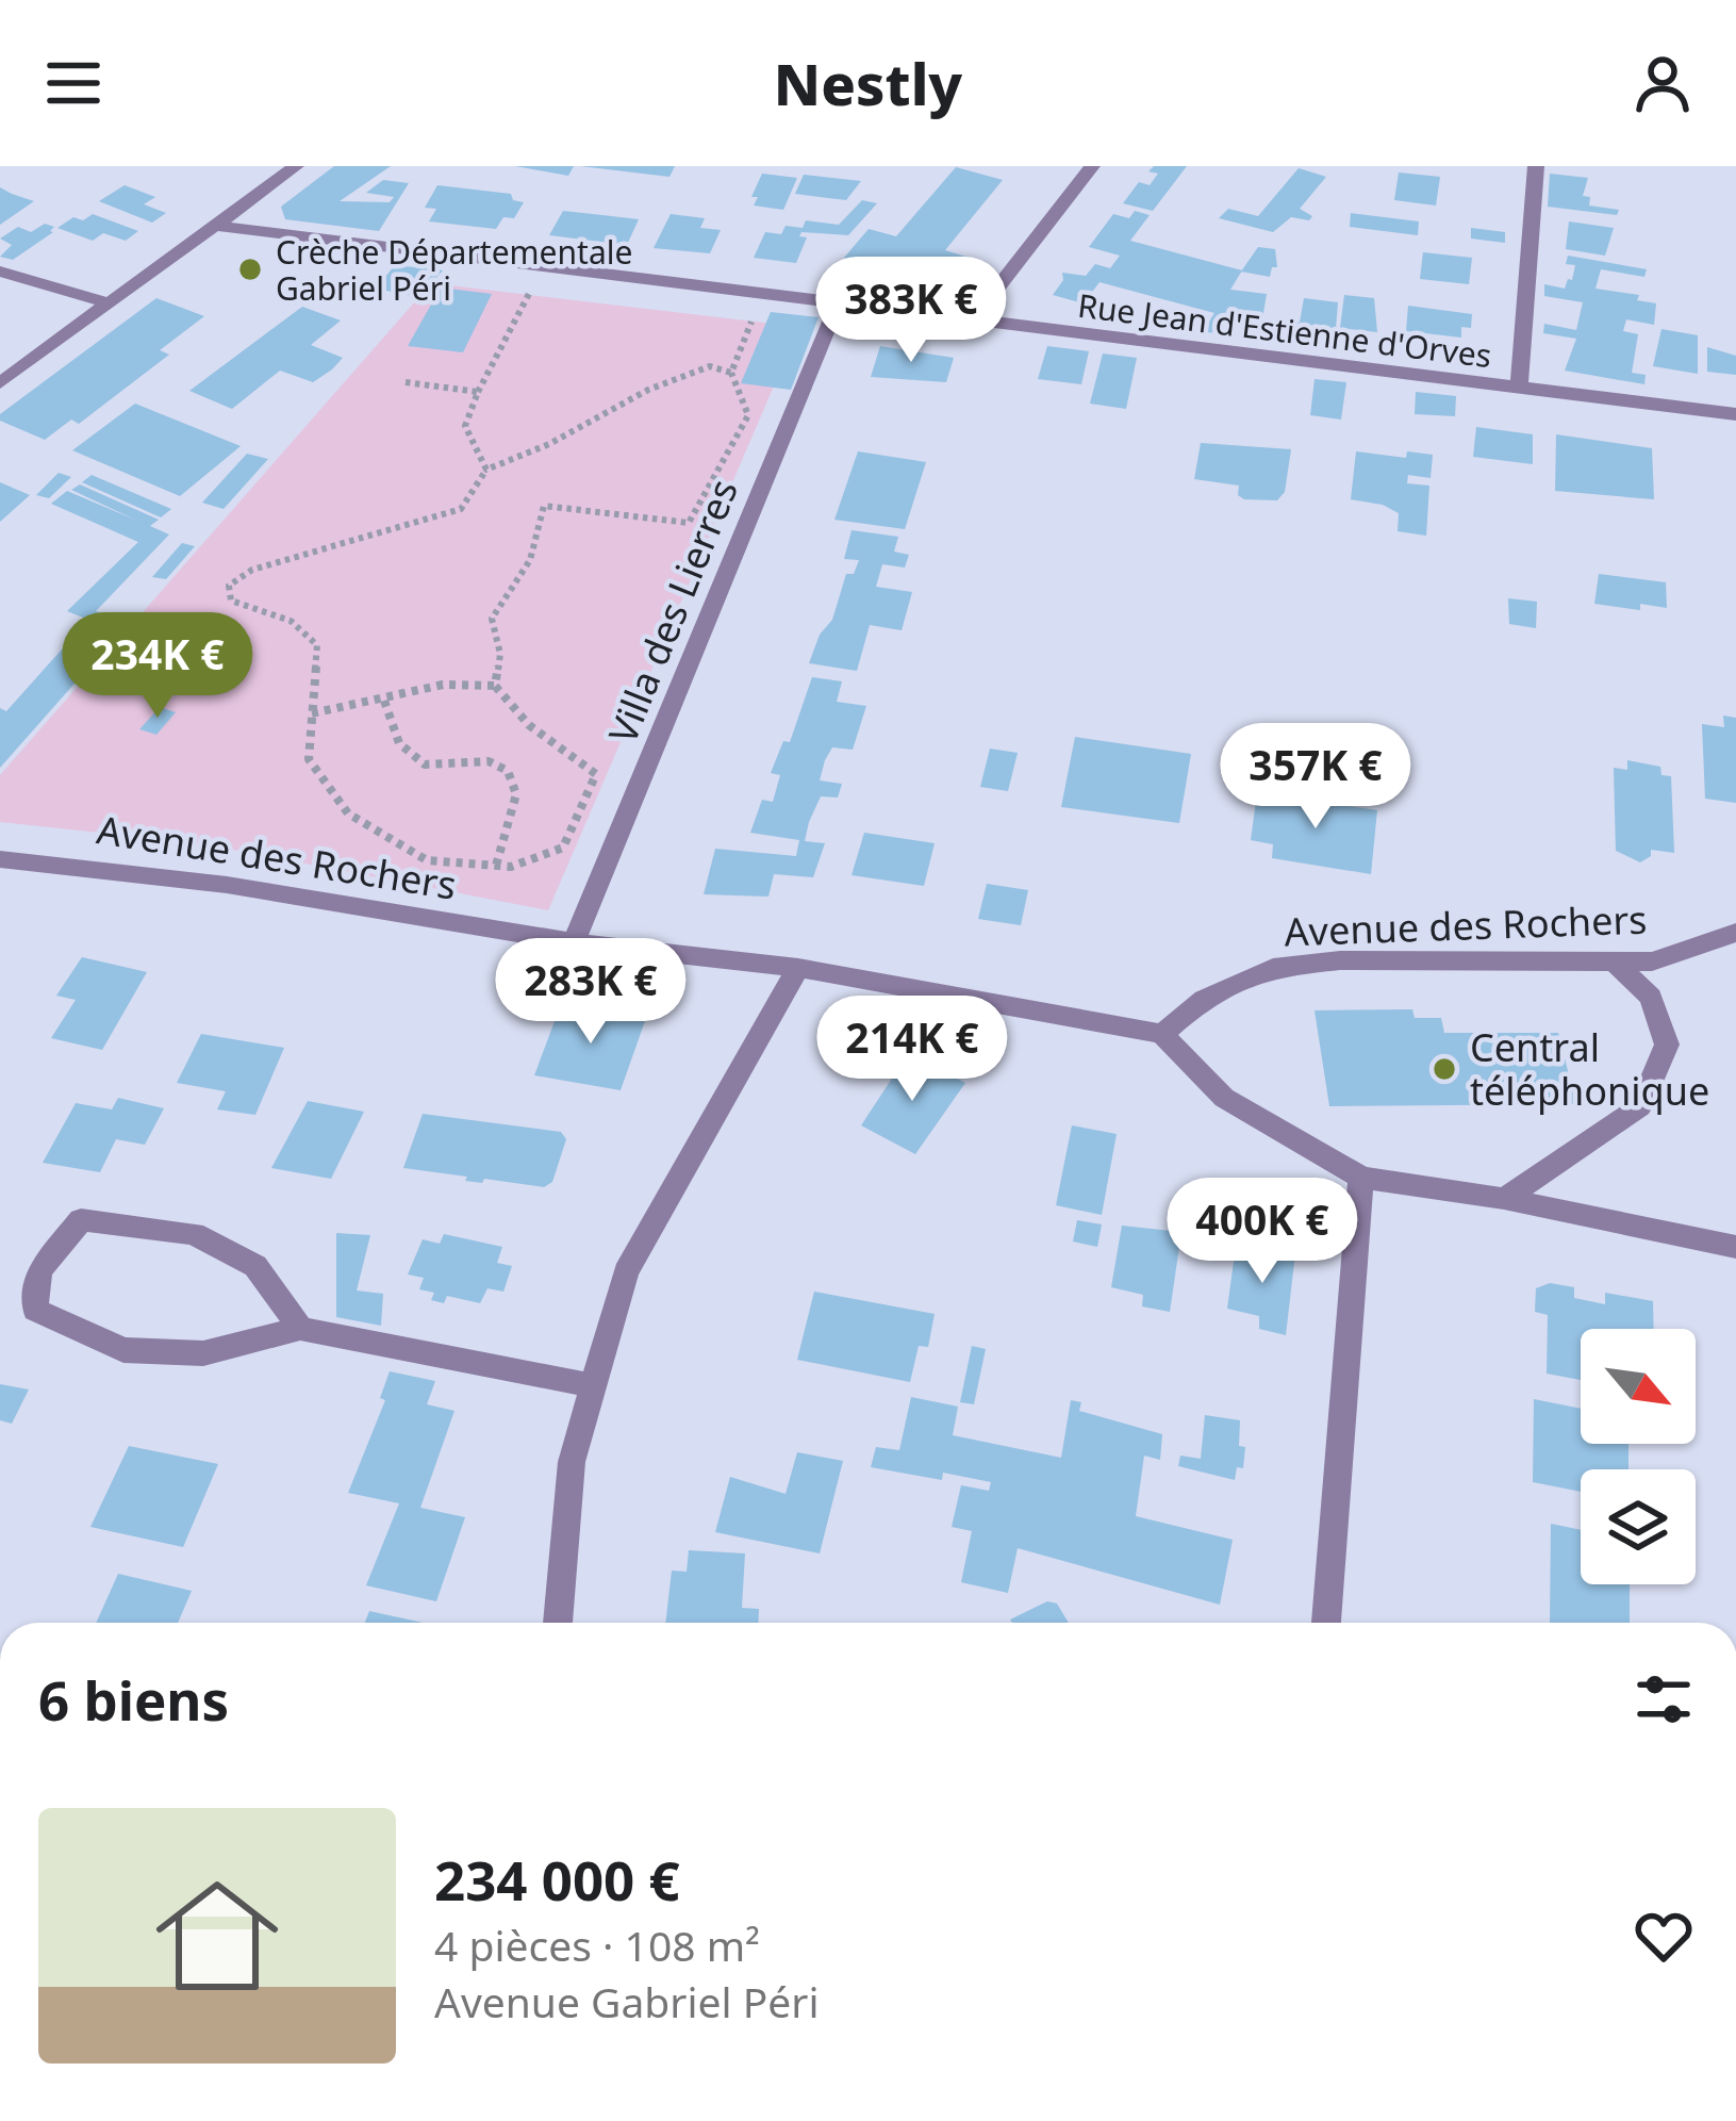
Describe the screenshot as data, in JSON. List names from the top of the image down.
{
  "streets": {
    "street": ["Rue Jean d'Estienne d'Orves", "Villa des Lierres", "Avenue des Rochers"]
  },
  "crossings": [
    ["Rue Jean d'Estienne d'Orves", "Villa des Lierres"],
    ["Villa des Lierres", "Avenue des Rochers"]
  ],
  "places": ["Crèche Départementale Gabriel Péri", "Central téléphonique"],
  "north": "bottom right",
  "page": {
    "header": "Nestly",
    "price": [
      "383K €",
      "234K €",
      "357K €",
      "283K €",
      "214K €",
      "400K €"
    ],
    "heading": "6 biens",
    "list": [
      {
        "name": "234 000 €",
        "note": "4 pièces · 108 m² · Avenue Gabriel Péri"
      }
    ]
  }
}
